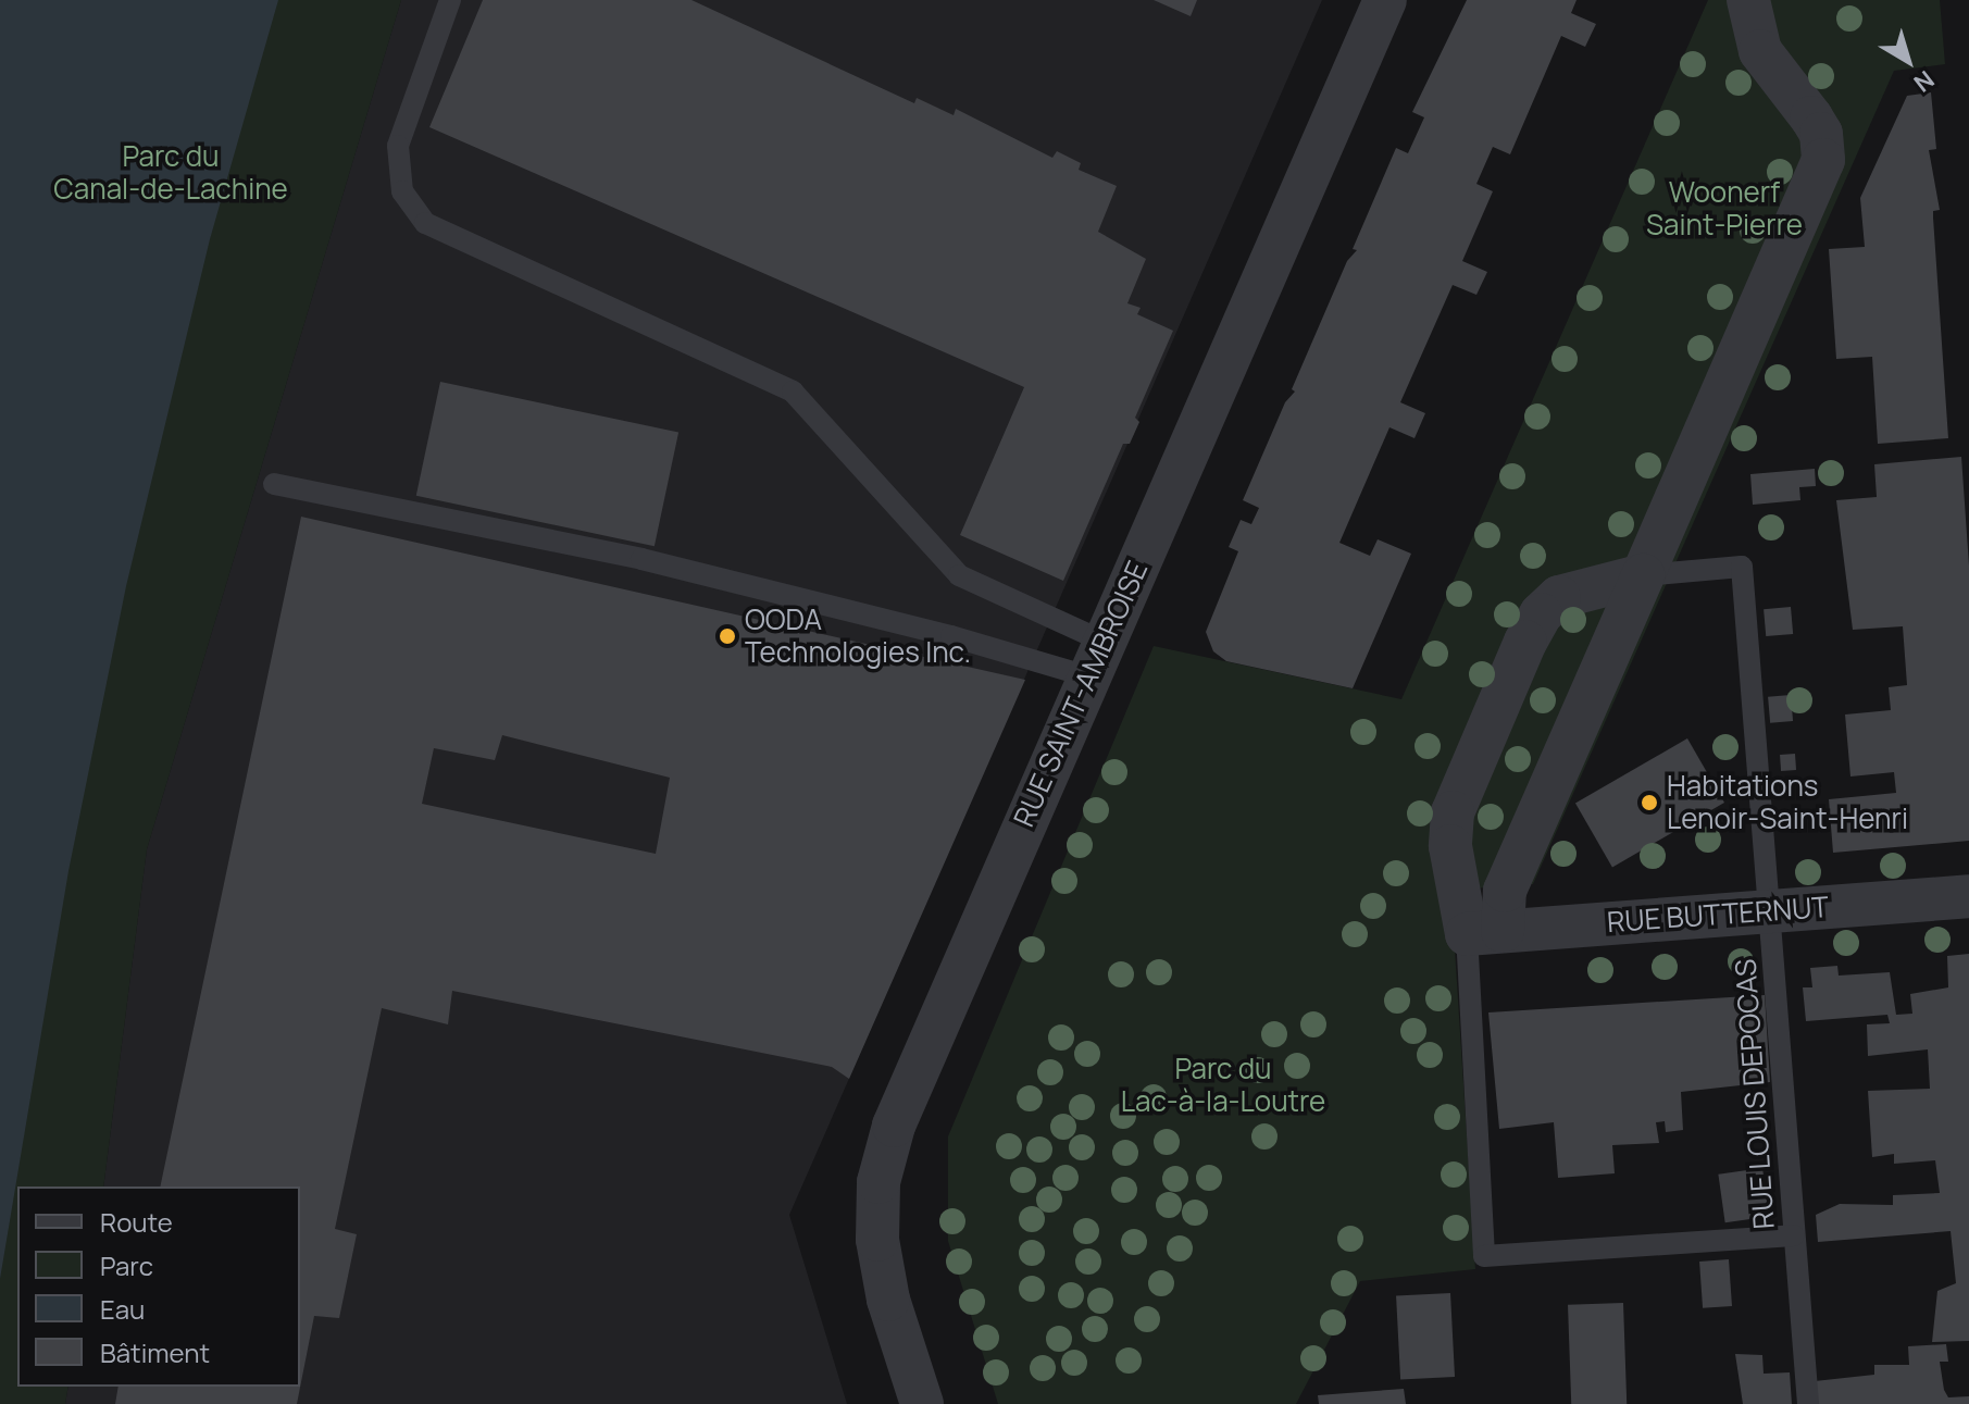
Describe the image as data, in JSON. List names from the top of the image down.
{
  "streets": {
    "street": ["RUE SAINT-AMBROISE", "RUE BUTTERNUT"],
    "lane": ["RUE LOUIS DEPOCAS"]
  },
  "crossings": [
    ["RUE BUTTERNUT", "RUE LOUIS DEPOCAS"]
  ],
  "parks": ["Parc du Canal-de-Lachine", "Woonerf Saint-Pierre", "Parc du Lac-à-la-Loutre"],
  "places": ["OODA Technologies Inc.", "Habitations Lenoir-Saint-Henri"],
  "legend": [
    "Route",
    "Parc",
    "Eau",
    "Bâtiment"
  ],
  "north": "bottom right"
}
